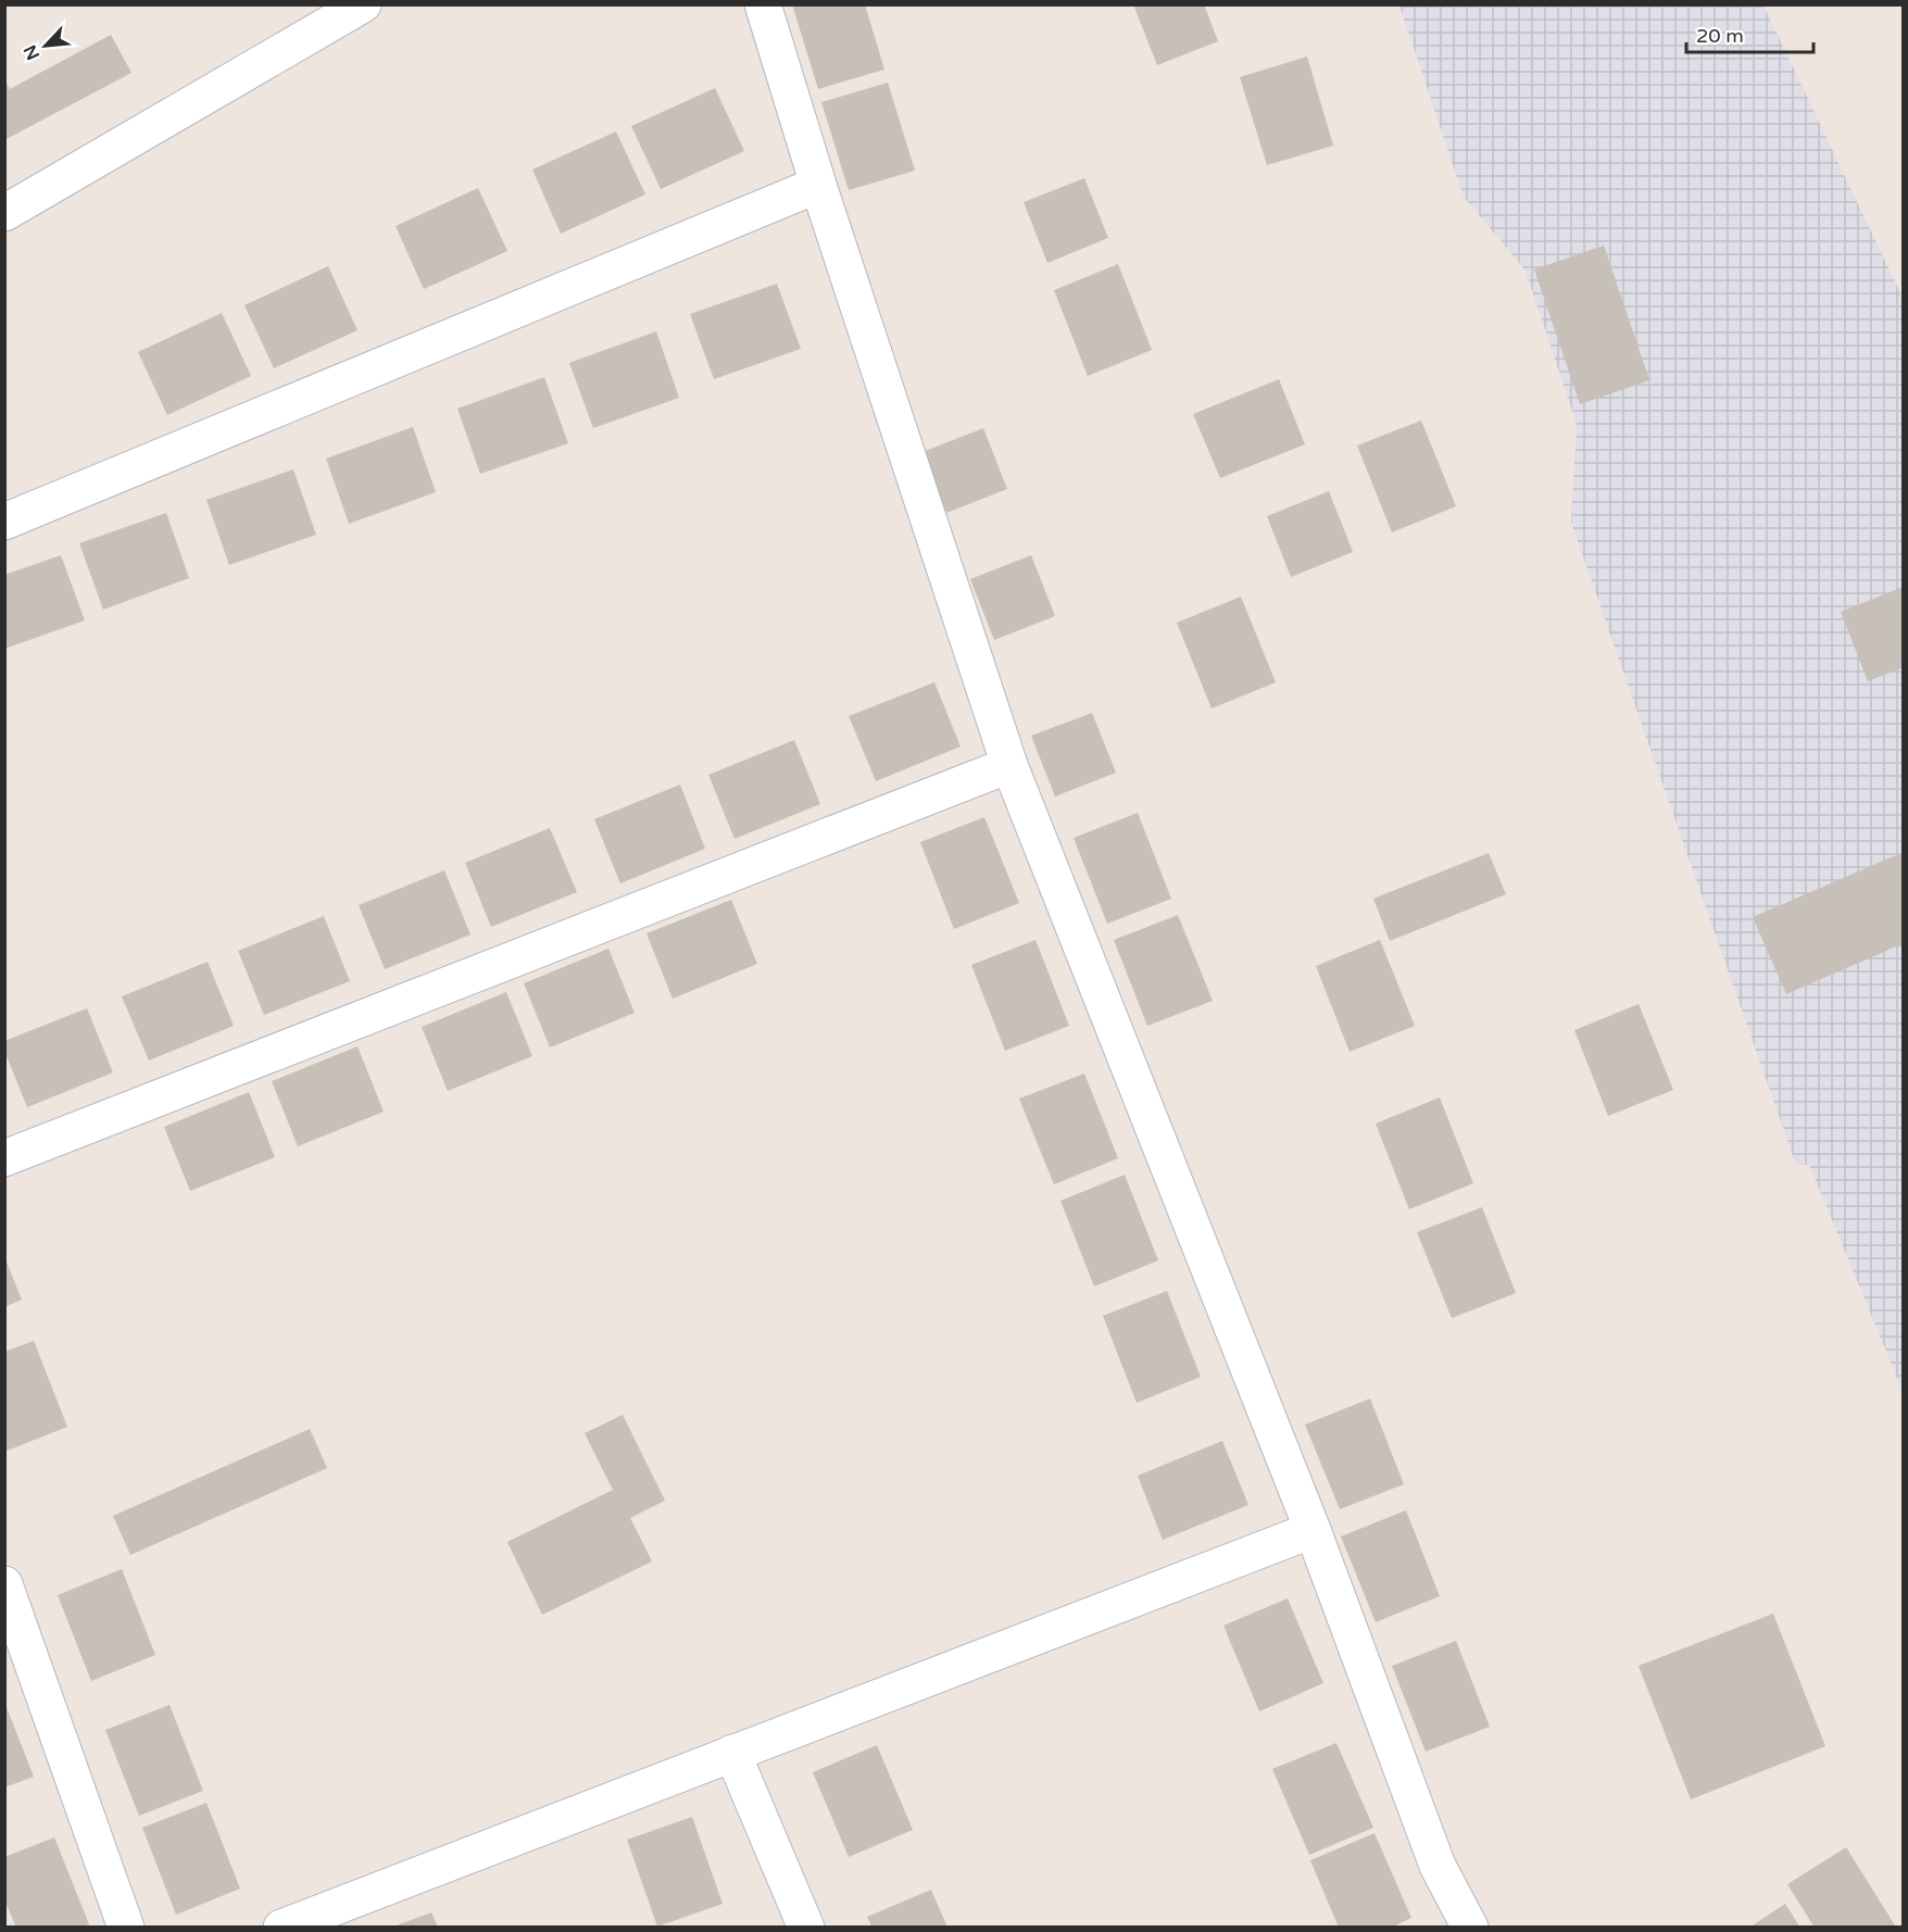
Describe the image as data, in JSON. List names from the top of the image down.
{
  "scale_bar": "20 m",
  "north": "bottom left"
}
